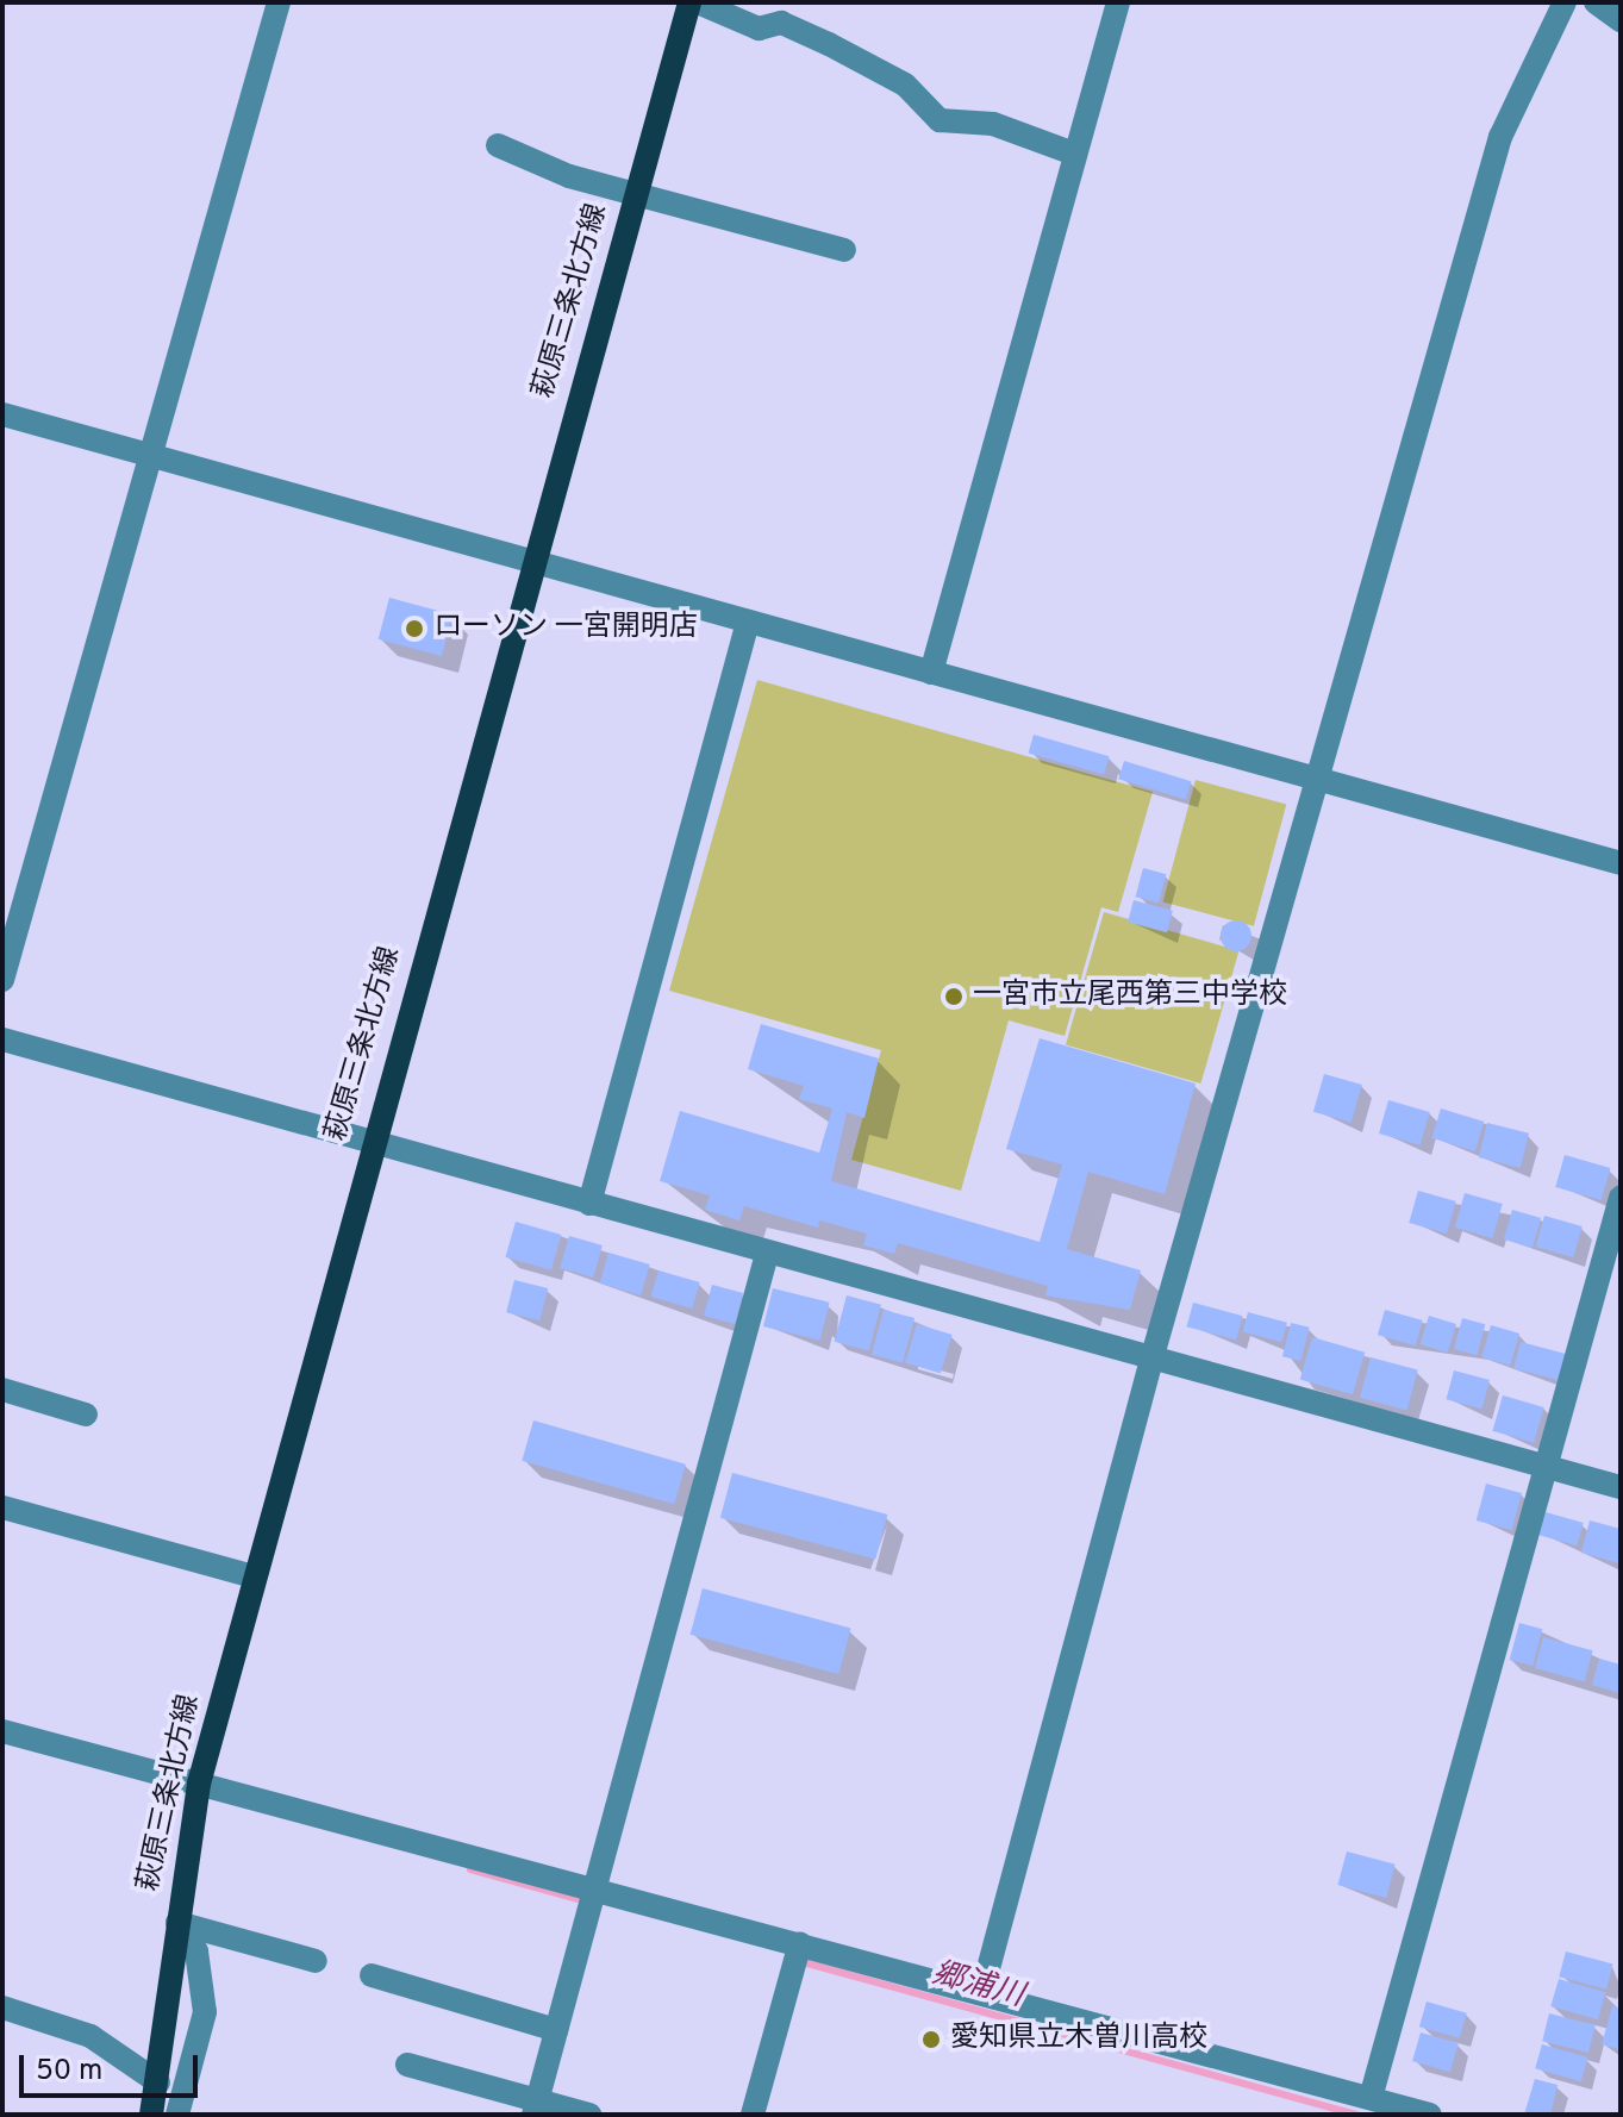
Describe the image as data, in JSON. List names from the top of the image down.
{
  "streets": {
    "main road": ["萩原三条北方線"]
  },
  "water": ["郷浦川"],
  "places": ["ローソン 一宮開明店", "一宮市立尾西第三中学校", "愛知県立木曽川高校"],
  "scale_bar": "50 m"
}
